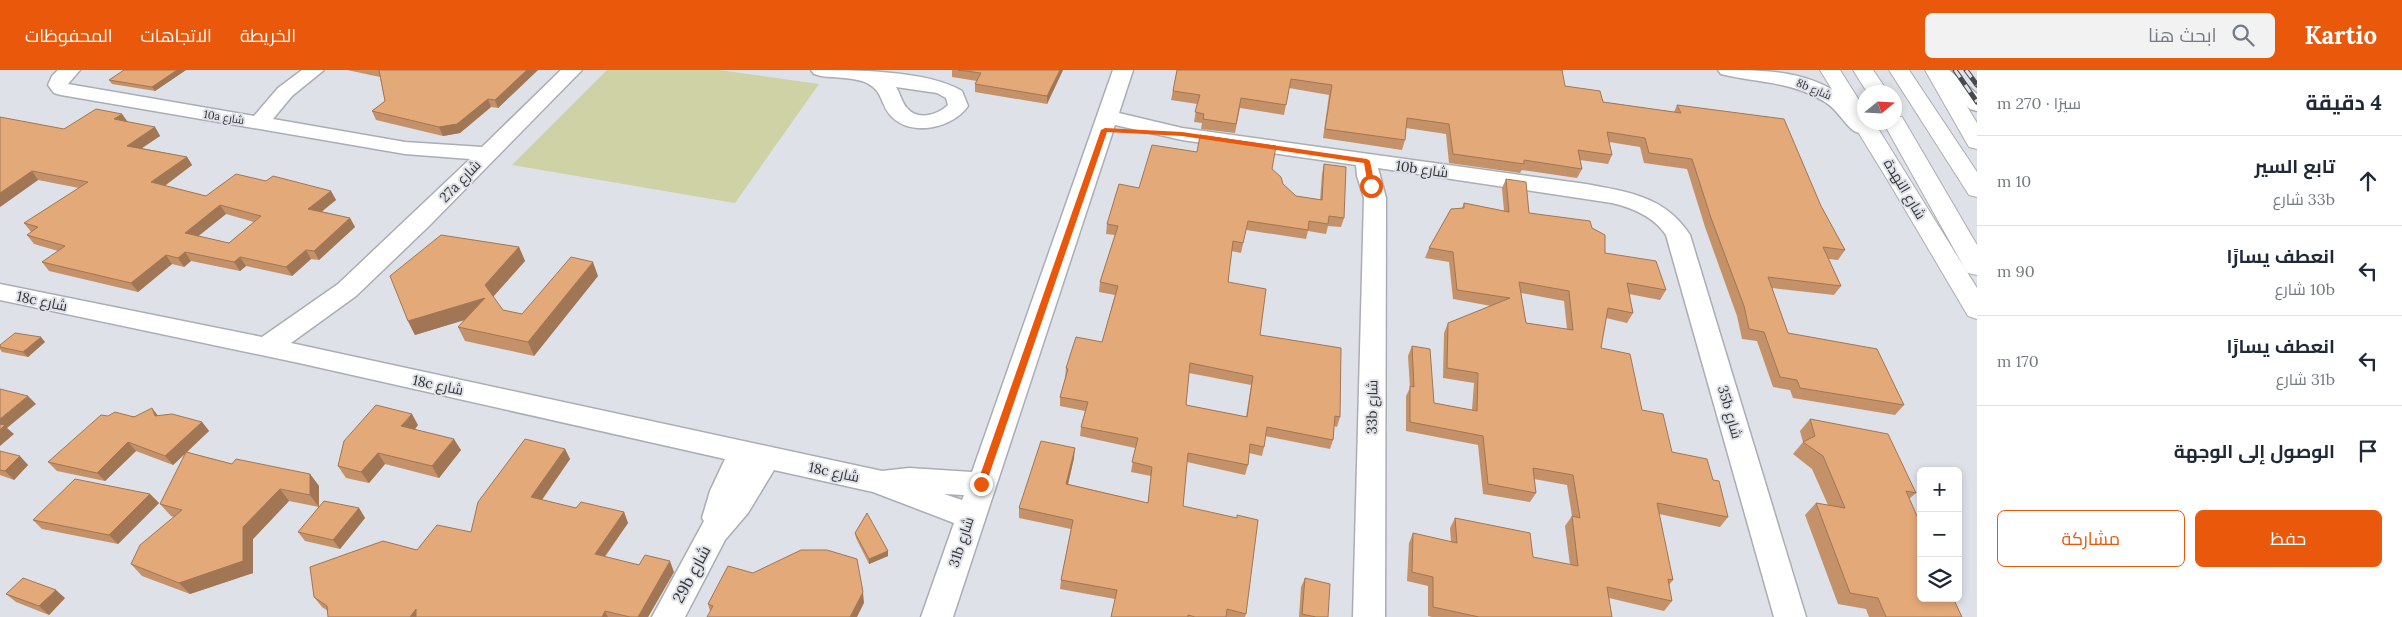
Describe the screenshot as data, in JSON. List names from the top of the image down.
{
  "streets": {
    "main road": ["شارع النهدة"],
    "street": [
      "8b شارع",
      "10a شارع",
      "10b شارع",
      "27a شارع",
      "18c شارع",
      "33b شارع",
      "35b شارع",
      "31b شارع",
      "29b شارع"
    ]
  },
  "crossings": [
    ["8b شارع", "شارع النهدة"],
    ["10a شارع", "27a شارع"],
    ["10b شارع", "33b شارع"],
    ["10b شارع", "35b شارع"],
    ["10b شارع", "31b شارع"],
    ["27a شارع", "18c شارع"],
    ["18c شارع", "31b شارع"],
    ["18c شارع", "29b شارع"]
  ],
  "north": "right",
  "page": {
    "header": "Kartio",
    "search": "ابحث هنا",
    "nav": ["الخريطة", "الاتجاهات", "المحفوظات"],
    "heading": ["4 دقيقة", "سيرًا · 270 m"],
    "list": [
      ["تابع السير", "33b شارع", "10 m"],
      ["انعطف يسارًا", "10b شارع", "90 m"],
      ["انعطف يسارًا", "31b شارع", "170 m"],
      "الوصول إلى الوجهة"
    ],
    "map_buttons": ["+", "−"],
    "buttons": ["حفظ", "مشاركة"]
  }
}
